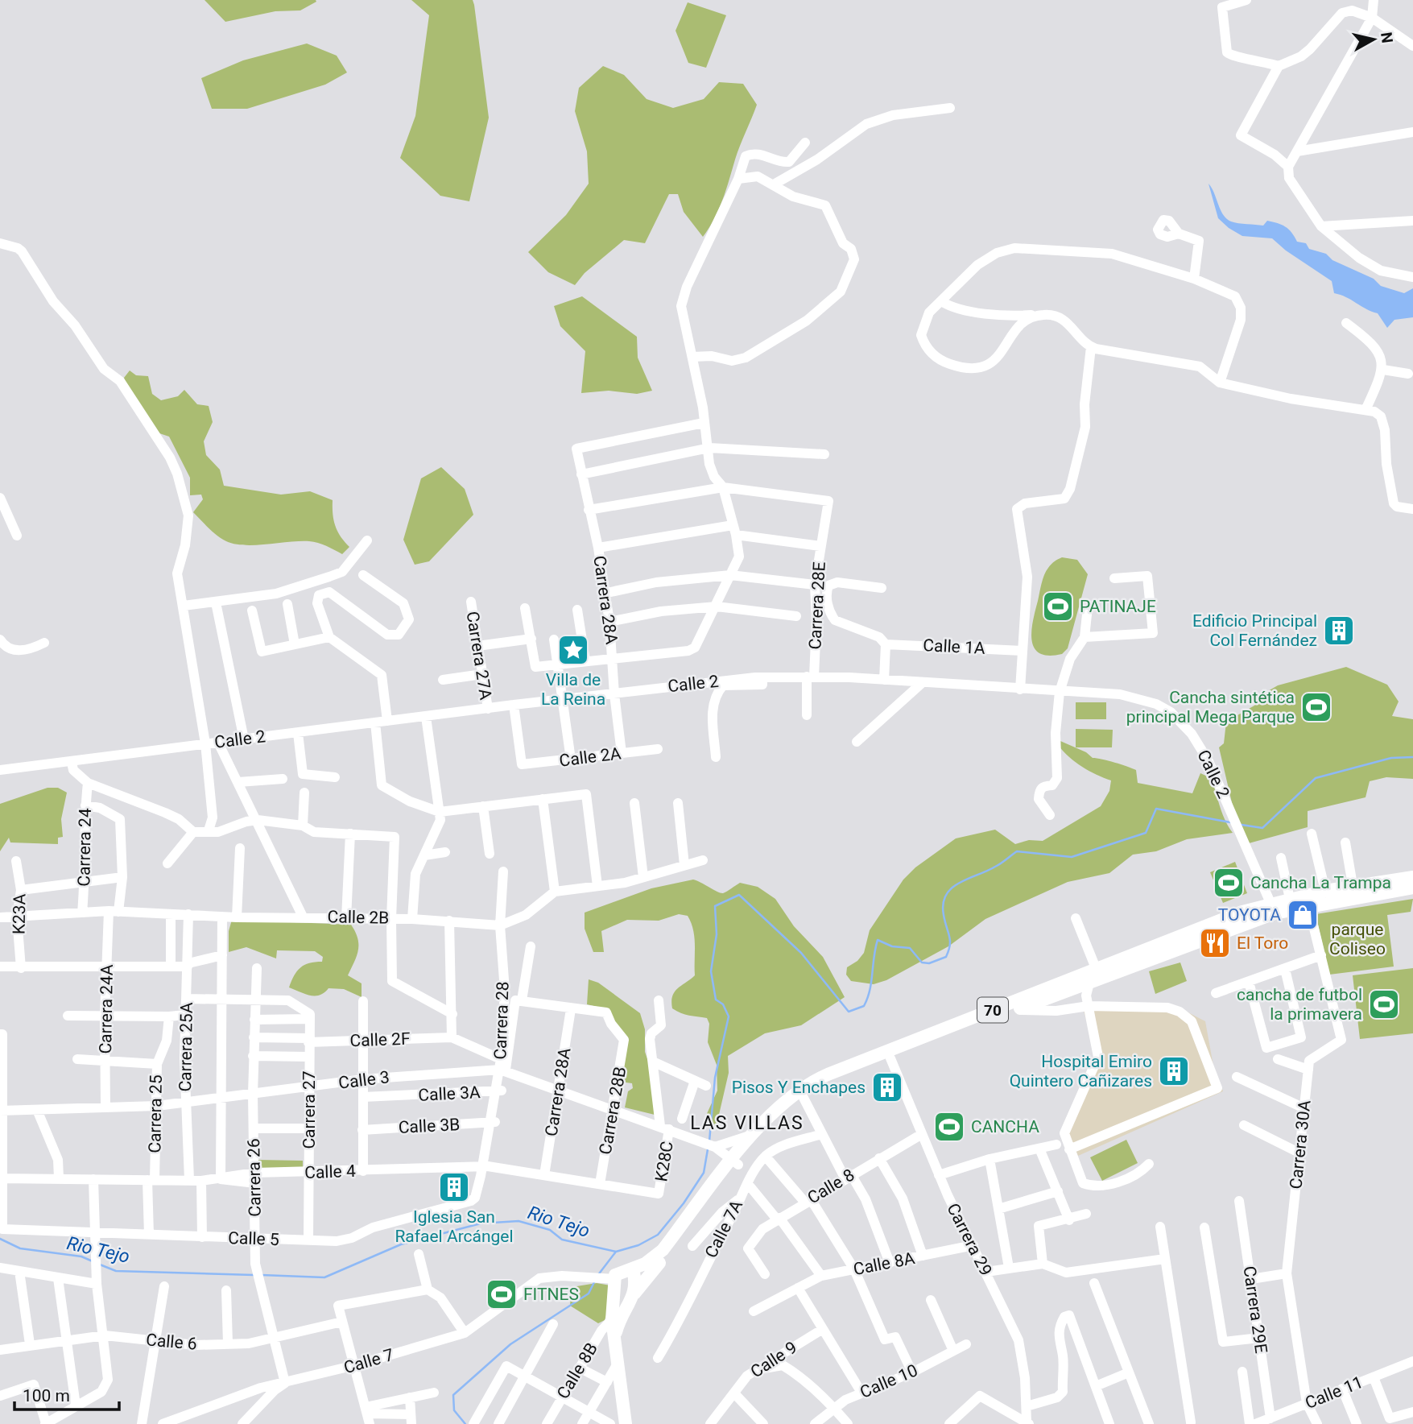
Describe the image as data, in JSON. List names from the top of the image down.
{
  "streets": {
    "main road": ["70"],
    "street": [
      "Carrera 28A",
      "Carrera 28E",
      "Calle 1A",
      "Carrera 27A",
      "Calle 2",
      "Calle 2A",
      "Carrera 24",
      "K23A",
      "Calle 2B",
      "Carrera 24A",
      "Carrera 28",
      "Calle 2F",
      "Carrera 25A",
      "Calle 3",
      "Calle 3A",
      "Carrera 27",
      "Carrera 28B",
      "Carrera 25",
      "Calle 3B",
      "Carrera 30A",
      "K28C",
      "Calle 4",
      "Carrera 26",
      "Calle 8",
      "Calle 7A",
      "Calle 5",
      "Carrera 29",
      "Calle 8A",
      "Carrera 29E",
      "Calle 6",
      "Calle 9",
      "Calle 7",
      "Calle 8B",
      "Calle 10",
      "Calle 11"
    ]
  },
  "crossings": [
    ["Carrera 28A", "Calle 2"],
    ["Carrera 28A", "Calle 2A"],
    ["Carrera 28A", "Calle 3"],
    ["Carrera 28A", "Carrera 28B"],
    ["Carrera 28A", "Calle 4"],
    ["Carrera 28E", "Calle 2"],
    ["Carrera 27A", "Calle 2"],
    ["Calle 2", "Calle 2A"],
    ["Calle 2", "70"],
    ["Carrera 24", "Calle 2B"],
    ["Carrera 24", "Carrera 24A"],
    ["K23A", "Calle 2B"],
    ["Calle 2B", "Carrera 24A"],
    ["Calle 2B", "Carrera 28"],
    ["Calle 2B", "Carrera 25A"],
    ["Carrera 24A", "Calle 3"],
    ["70", "Calle 3"],
    ["70", "Carrera 29"],
    ["70", "Calle 7"],
    ["Carrera 28", "Calle 3"],
    ["Carrera 28", "Calle 3A"],
    ["Carrera 28", "Calle 3B"],
    ["Carrera 28", "Calle 4"],
    ["Carrera 28", "Calle 5"],
    ["Calle 2F", "Carrera 27"],
    ["Calle 2F", "Carrera 26"],
    ["Carrera 25A", "Calle 3"],
    ["Carrera 25A", "Calle 4"],
    ["Calle 3", "Carrera 27"],
    ["Calle 3", "Carrera 28B"],
    ["Calle 3", "Carrera 25"],
    ["Calle 3", "K28C"],
    ["Calle 3", "Carrera 26"],
    ["Carrera 27", "Calle 4"],
    ["Carrera 27", "Calle 5"],
    ["Carrera 28B", "Calle 4"],
    ["Carrera 25", "Calle 4"],
    ["Carrera 25", "Calle 5"],
    ["Carrera 30A", "Calle 11"],
    ["K28C", "Calle 4"],
    ["Calle 4", "Carrera 26"],
    ["Calle 4", "Calle 5"],
    ["Carrera 26", "Calle 5"],
    ["Carrera 26", "Calle 6"],
    ["Carrera 26", "Calle 7"],
    ["Calle 8", "Carrera 29"],
    ["Carrera 29", "Calle 8A"],
    ["Carrera 29E", "Calle 11"]
  ],
  "districts": ["LAS VILLAS"],
  "water": ["Rio Tejo"],
  "parks": ["parque Coliseo"],
  "places": {
    "sports": [
      "PATINAJE",
      "Cancha sintética principal Mega Parque",
      "Cancha La Trampa",
      "cancha de futbol la primavera",
      "CANCHA",
      "FITNES"
    ],
    "building": [
      "Edificio Principal Col Fernández",
      "Hospital Emiro Quintero Cañizares",
      "Pisos Y Enchapes",
      "Iglesia San Rafael Arcángel"
    ],
    "place": ["Villa de La Reina"],
    "shop": ["TOYOTA"],
    "restaurant": ["El Toro"]
  },
  "scale_bar": "100 m",
  "north": "right"
}
